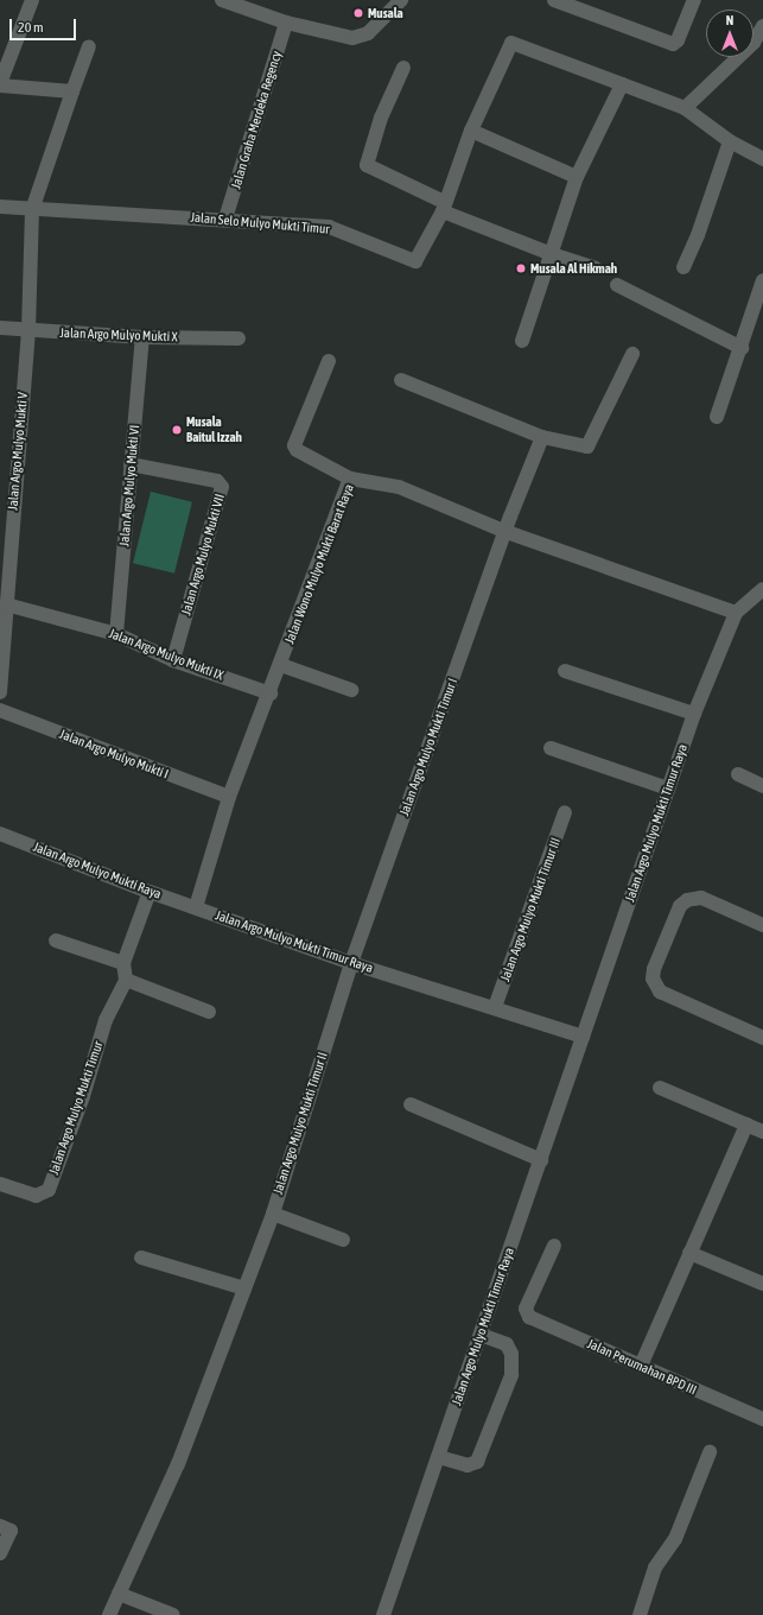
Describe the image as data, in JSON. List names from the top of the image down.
{
  "streets": {
    "street": [
      "Jalan Graha Merdeka Regency",
      "Jalan Selo Mulyo Mukti Timur",
      "Jalan Argo Mulyo Mukti X",
      "Jalan Argo Mulyo Mukti V",
      "Jalan Argo Mulyo Mukti VI",
      "Jalan Argo Mulyo Mukti VII",
      "Jalan Wono Mulyo Mukti Barat Raya",
      "Jalan Argo Mulyo Mukti IX",
      "Jalan Argo Mulyo Mukti Timur I",
      "Jalan Argo Mulyo Mukti I",
      "Jalan Argo Mulyo Mukti Timur Raya",
      "Jalan Argo Mulyo Mukti Raya",
      "Jalan Argo Mulyo Mukti Timur III",
      "Jalan Argo Mulyo Mukti Timur",
      "Jalan Argo Mulyo Mukti Timur II",
      "Jalan Perumahan BPD III"
    ]
  },
  "crossings": [
    ["Jalan Graha Merdeka Regency", "Jalan Selo Mulyo Mukti Timur"],
    ["Jalan Selo Mulyo Mukti Timur", "Jalan Argo Mulyo Mukti V"],
    ["Jalan Argo Mulyo Mukti X", "Jalan Argo Mulyo Mukti V"],
    ["Jalan Argo Mulyo Mukti X", "Jalan Argo Mulyo Mukti VI"],
    ["Jalan Argo Mulyo Mukti V", "Jalan Argo Mulyo Mukti IX"],
    ["Jalan Argo Mulyo Mukti VI", "Jalan Argo Mulyo Mukti VII"],
    ["Jalan Argo Mulyo Mukti VI", "Jalan Argo Mulyo Mukti IX"],
    ["Jalan Argo Mulyo Mukti VII", "Jalan Argo Mulyo Mukti IX"],
    ["Jalan Wono Mulyo Mukti Barat Raya", "Jalan Argo Mulyo Mukti IX"],
    ["Jalan Wono Mulyo Mukti Barat Raya", "Jalan Argo Mulyo Mukti Timur I"],
    ["Jalan Wono Mulyo Mukti Barat Raya", "Jalan Argo Mulyo Mukti I"],
    ["Jalan Wono Mulyo Mukti Barat Raya", "Jalan Argo Mulyo Mukti Timur Raya"],
    ["Jalan Wono Mulyo Mukti Barat Raya", "Jalan Argo Mulyo Mukti Raya"],
    ["Jalan Argo Mulyo Mukti Timur I", "Jalan Argo Mulyo Mukti Timur Raya"],
    ["Jalan Argo Mulyo Mukti Timur I", "Jalan Argo Mulyo Mukti Timur II"],
    ["Jalan Argo Mulyo Mukti Timur Raya", "Jalan Argo Mulyo Mukti Raya"],
    ["Jalan Argo Mulyo Mukti Timur Raya", "Jalan Argo Mulyo Mukti Timur III"],
    ["Jalan Argo Mulyo Mukti Timur Raya", "Jalan Argo Mulyo Mukti Timur II"]
  ],
  "places": ["Musala", "Musala Al Hikmah", "Musala Baitul Izzah"],
  "scale_bar": "20 m",
  "north": "top"
}
